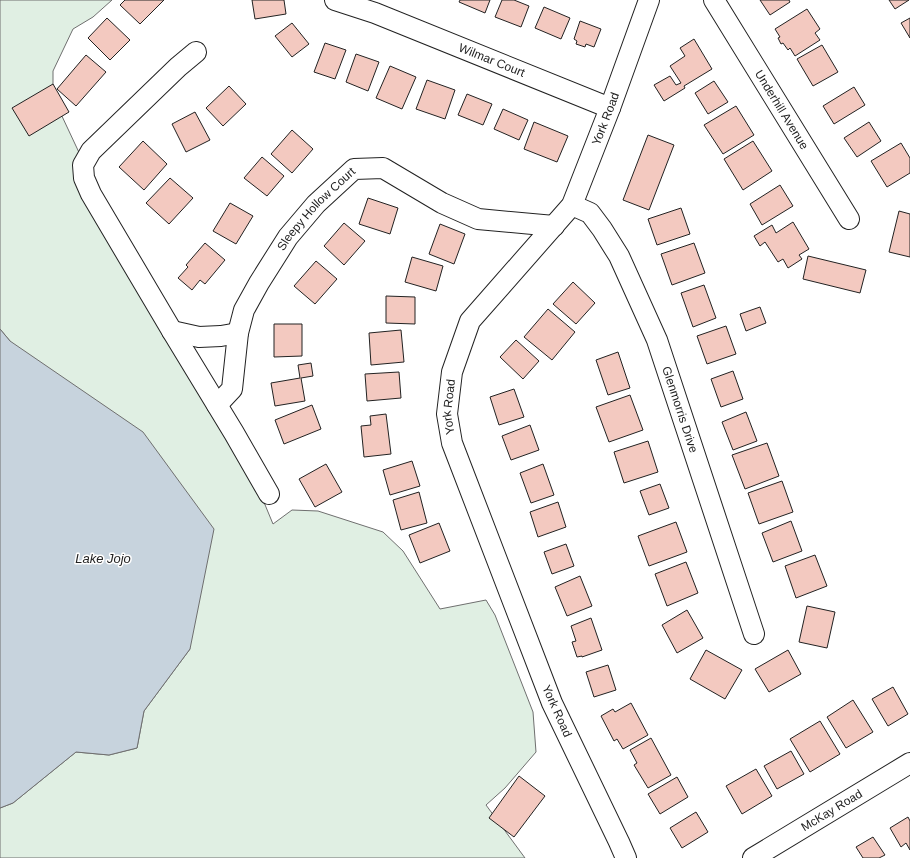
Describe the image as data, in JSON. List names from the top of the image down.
{
  "streets": {
    "street": [
      "Wilmar Court",
      "Underhill Avenue",
      "York Road",
      "Sleepy Hollow Court",
      "Glenmorris Drive",
      "McKay Road"
    ]
  },
  "crossings": [
    ["Wilmar Court", "York Road"],
    ["York Road", "Sleepy Hollow Court"],
    ["York Road", "Glenmorris Drive"]
  ],
  "water": ["Lake Jojo"]
}
